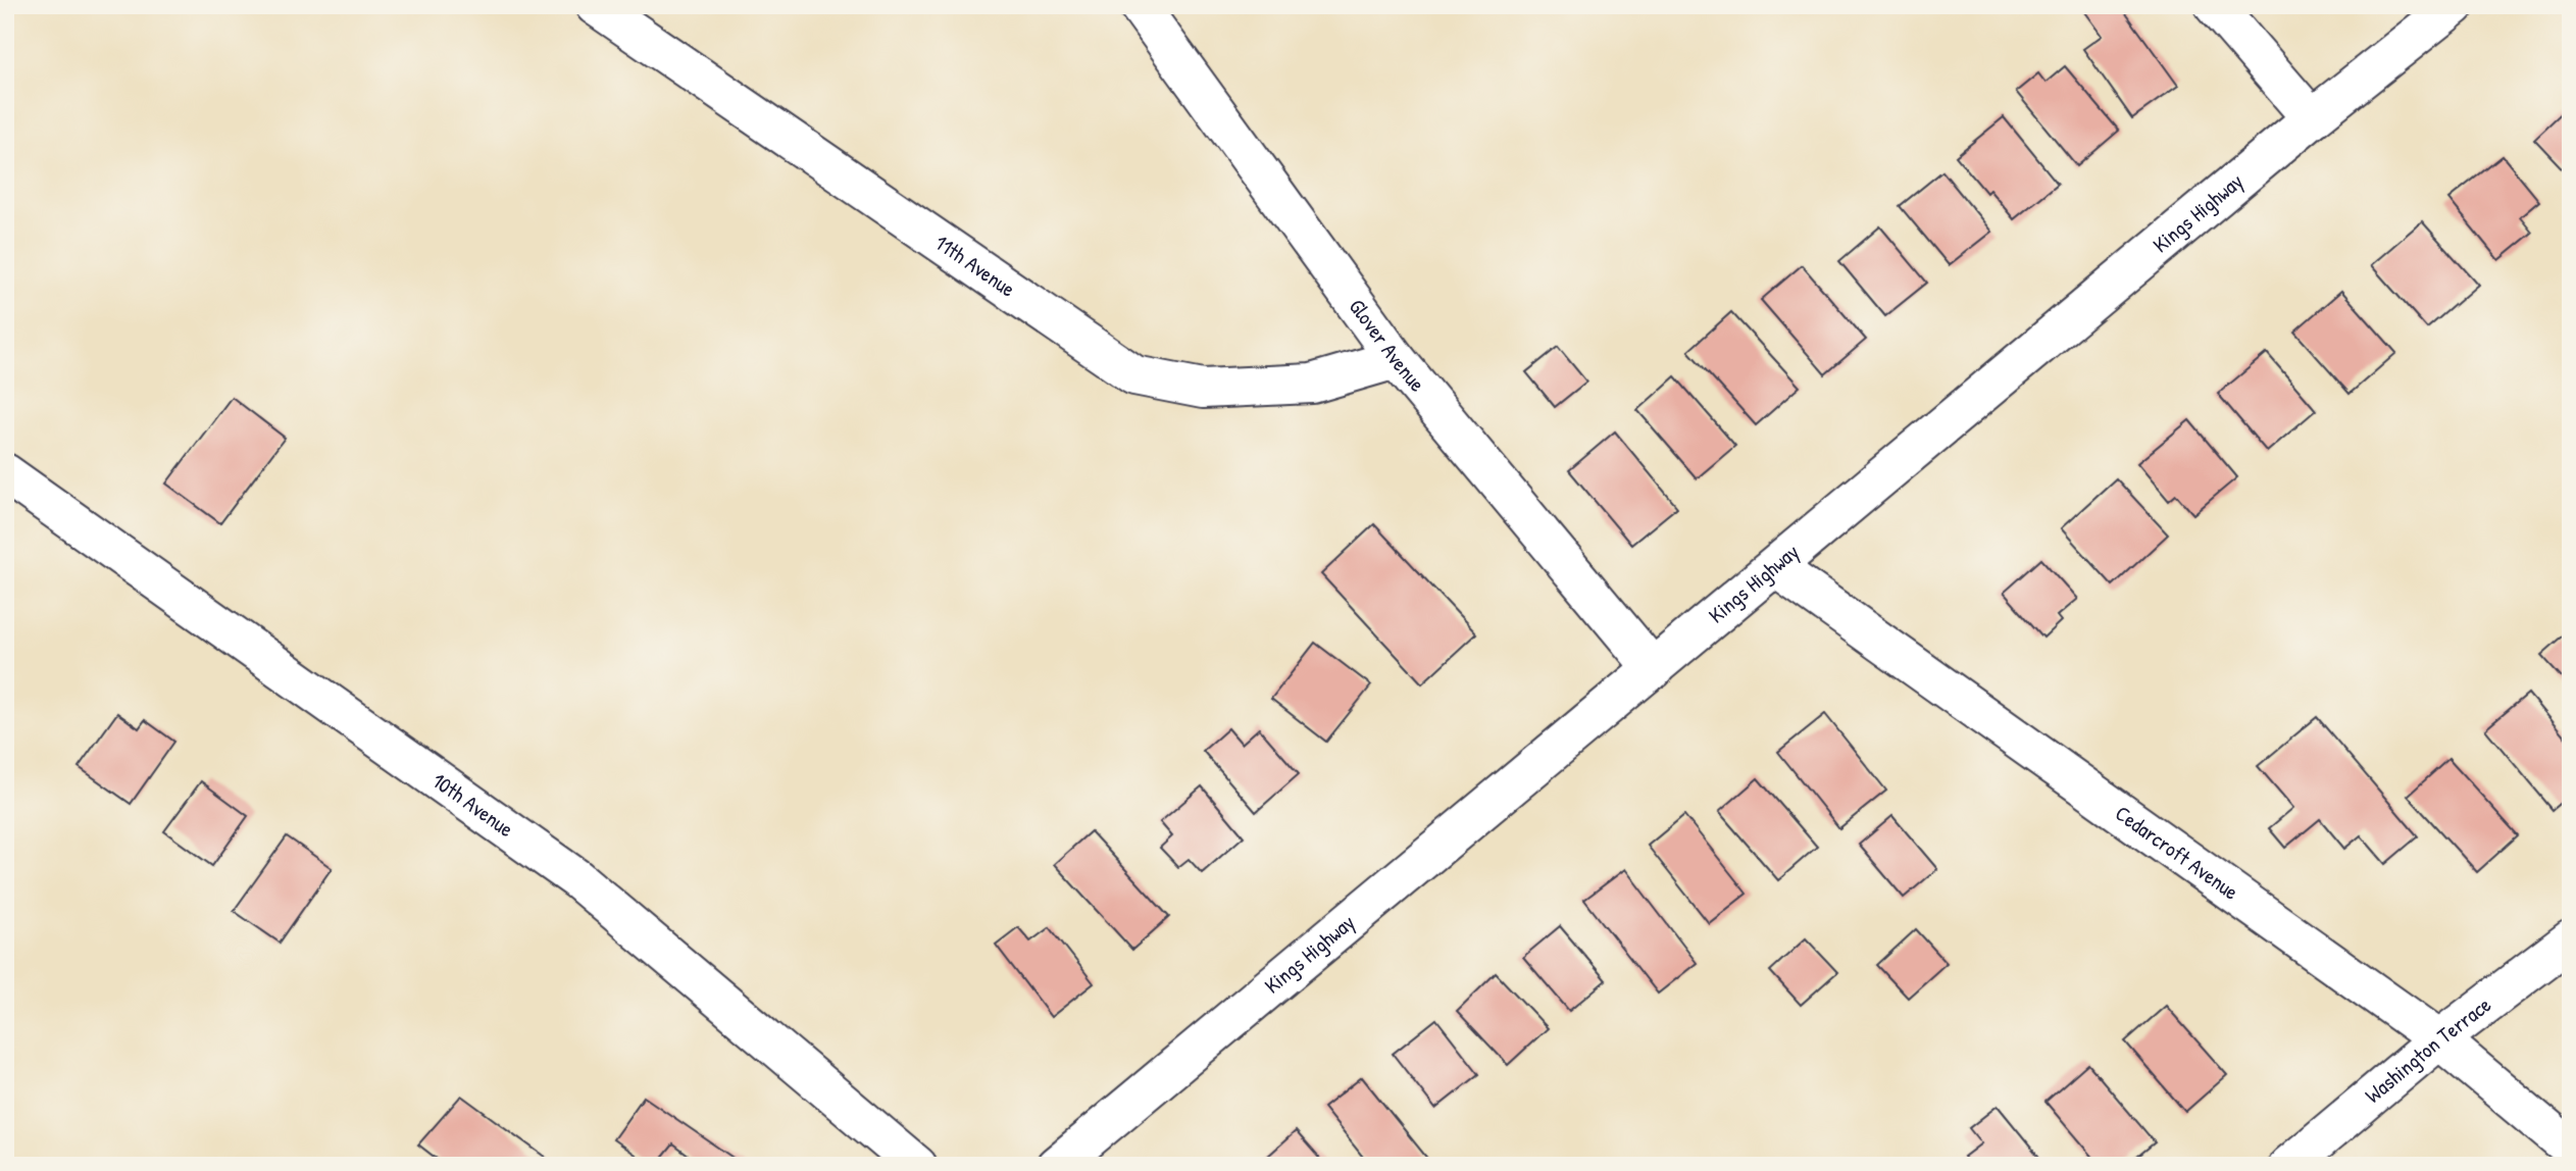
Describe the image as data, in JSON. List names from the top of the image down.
{
  "streets": {
    "street": [
      "Kings Highway",
      "11th Avenue",
      "Glover Avenue",
      "10th Avenue",
      "Cedarcroft Avenue",
      "Washington Terrace"
    ]
  },
  "crossings": [
    ["Kings Highway", "Glover Avenue"],
    ["Kings Highway", "Cedarcroft Avenue"],
    ["11th Avenue", "Glover Avenue"],
    ["Cedarcroft Avenue", "Washington Terrace"]
  ]
}
